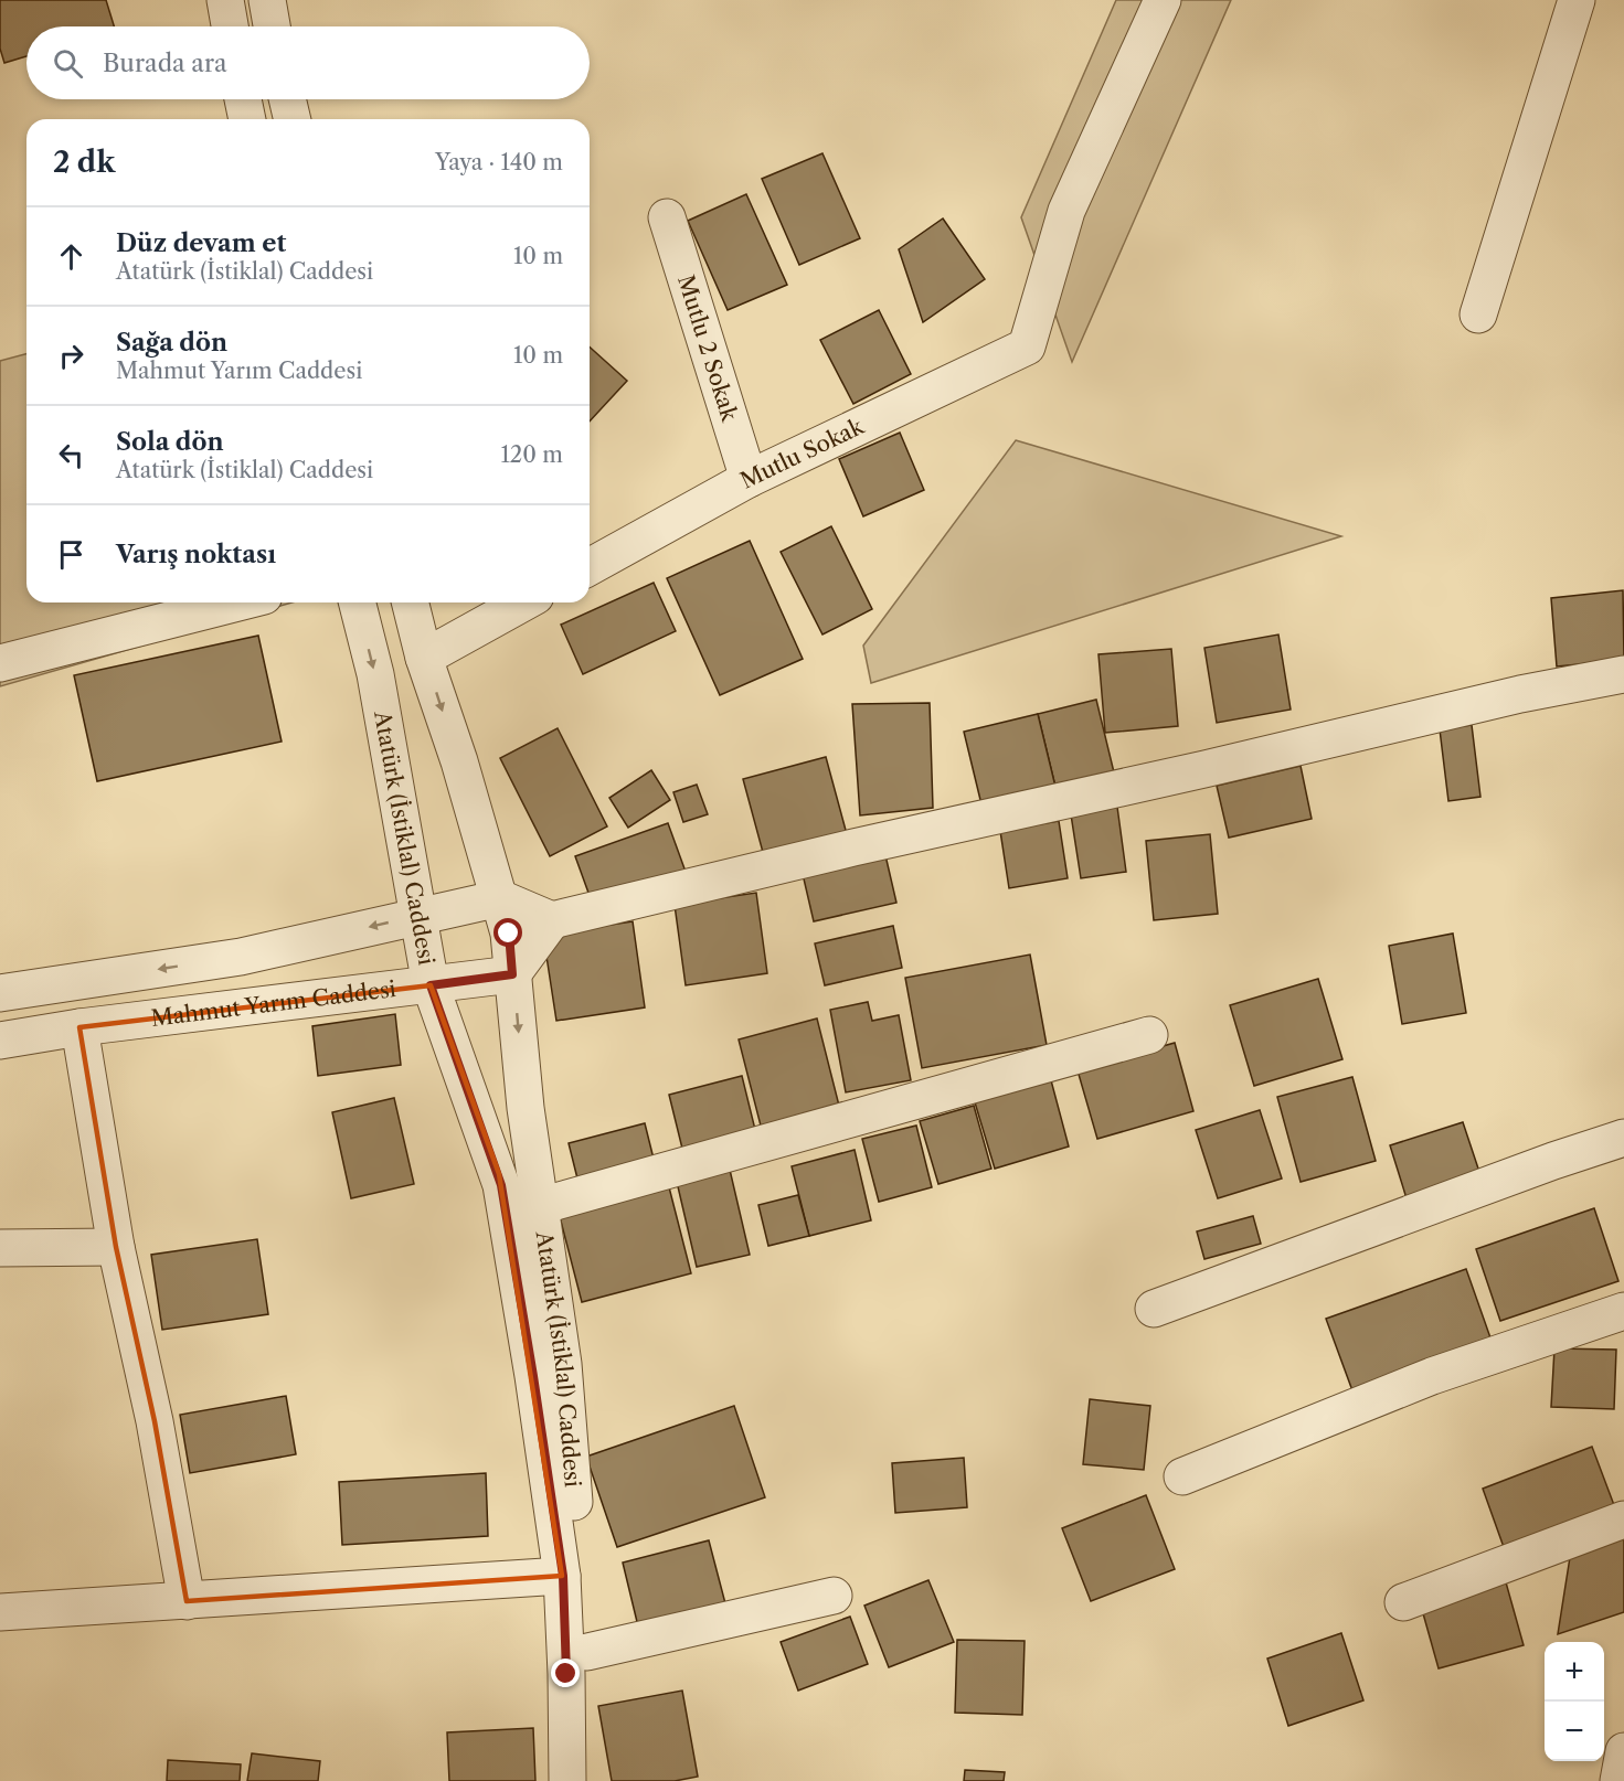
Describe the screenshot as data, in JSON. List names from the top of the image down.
{
  "streets": {
    "street": [
      "Mutlu 2 Sokak",
      "Mutlu Sokak",
      "Atatürk (İstiklal) Caddesi",
      "Mahmut Yarım Caddesi"
    ]
  },
  "crossings": [
    ["Mutlu 2 Sokak", "Mutlu Sokak"],
    ["Atatürk (İstiklal) Caddesi", "Mahmut Yarım Caddesi"]
  ],
  "page": {
    "search": "Burada ara",
    "heading": ["2 dk", "Yaya · 140 m"],
    "list": [
      ["Düz devam et", "Atatürk (İstiklal) Caddesi", "10 m"],
      ["Sağa dön", "Mahmut Yarım Caddesi", "10 m"],
      ["Sola dön", "Atatürk (İstiklal) Caddesi", "120 m"],
      "Varış noktası"
    ],
    "map_buttons": ["+", "−"]
  }
}
